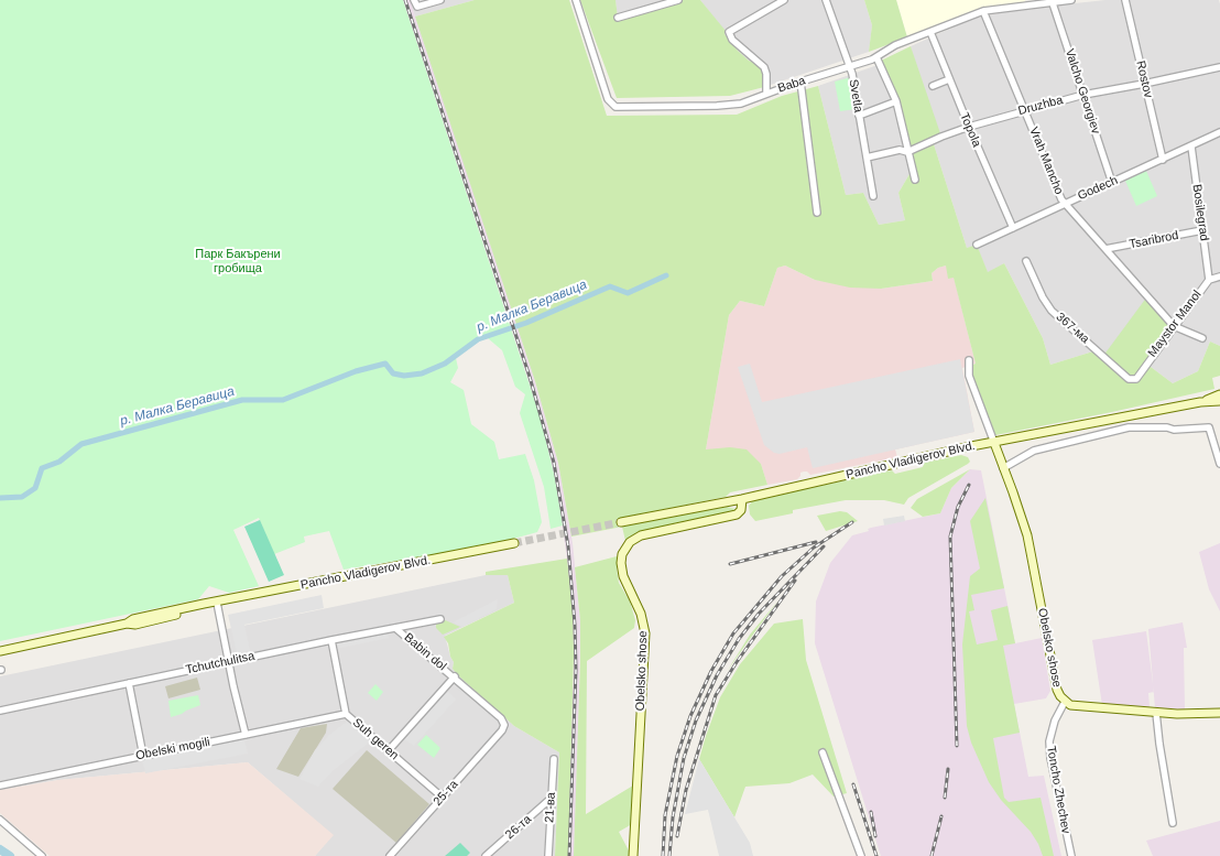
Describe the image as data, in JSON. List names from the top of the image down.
{
  "streets": {
    "street": [
      "Rostov",
      "Baba",
      "Valcho Georgiev",
      "Svetla",
      "Druzhba",
      "Topola",
      "Vrah Mancho",
      "Godech",
      "Bosilegrad",
      "Tsaribrod",
      "Maystor Manol",
      "367-ма",
      "Pancho Vladigerov Blvd.",
      "Obelsko shose",
      "Babin dol",
      "Tchutchulitsa",
      "Suh geren",
      "Obelski mogili",
      "Toncho Zhechev",
      "25-та",
      "21-ва",
      "26-та"
    ]
  },
  "crossings": [
    ["Rostov", "Druzhba"],
    ["Rostov", "Godech"],
    ["Baba", "Valcho Georgiev"],
    ["Baba", "Svetla"],
    ["Baba", "Topola"],
    ["Baba", "Vrah Mancho"],
    ["Valcho Georgiev", "Druzhba"],
    ["Valcho Georgiev", "Godech"],
    ["Svetla", "Druzhba"],
    ["Druzhba", "Topola"],
    ["Druzhba", "Vrah Mancho"],
    ["Topola", "Godech"],
    ["Vrah Mancho", "Godech"],
    ["Vrah Mancho", "Tsaribrod"],
    ["Vrah Mancho", "Maystor Manol"],
    ["Godech", "Bosilegrad"],
    ["Bosilegrad", "Tsaribrod"],
    ["Bosilegrad", "Maystor Manol"],
    ["Maystor Manol", "367-ма"],
    ["Pancho Vladigerov Blvd.", "Obelsko shose"],
    ["Obelsko shose", "Toncho Zhechev"],
    ["Babin dol", "Tchutchulitsa"],
    ["Babin dol", "25-та"],
    ["Tchutchulitsa", "Suh geren"],
    ["Suh geren", "Obelski mogili"],
    ["Suh geren", "25-та"],
    ["21-ва", "26-та"]
  ],
  "water": ["р. Малка Беравица"],
  "parks": ["Парк Бакърени гробища"]
}
